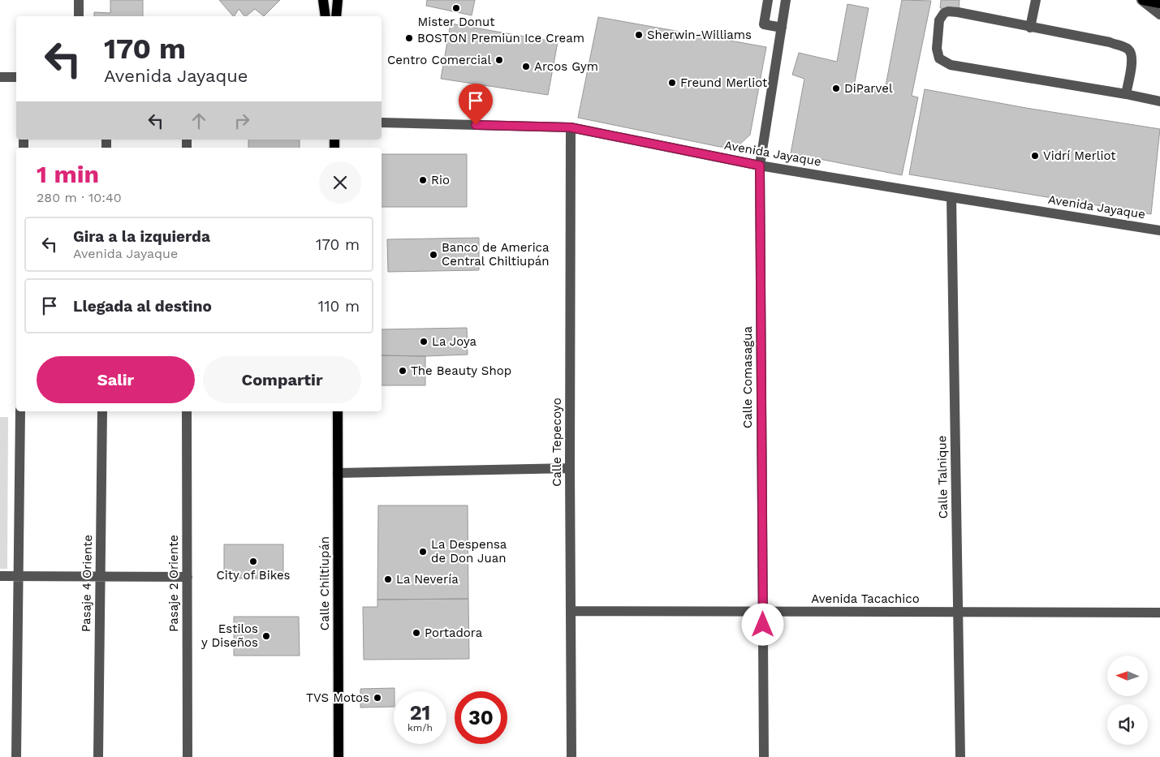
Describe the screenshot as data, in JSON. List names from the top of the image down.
{
  "streets": {
    "main road": ["Calle Chiltiupán"],
    "street": [
      "Avenida Jayaque",
      "Calle Comasagua",
      "Calle Tepecoyo",
      "Calle Talnique",
      "Pasaje 4 Oriente",
      "Pasaje 2 Oriente",
      "Avenida Tacachico"
    ]
  },
  "crossings": [
    ["Avenida Jayaque", "Calle Comasagua"],
    ["Avenida Jayaque", "Calle Tepecoyo"],
    ["Avenida Jayaque", "Calle Talnique"],
    ["Calle Comasagua", "Avenida Tacachico"],
    ["Calle Tepecoyo", "Avenida Tacachico"],
    ["Calle Talnique", "Avenida Tacachico"]
  ],
  "places": [
    "Mister Donut",
    "Sherwin-Williams",
    "BOSTON Premiun Ice Cream",
    "Centro Comercial",
    "Arcos Gym",
    "Freund Merliot",
    "DiParvel",
    "Vidrí Merliot",
    "Rio",
    "Banco de America Central Chiltiupán",
    "La Joya",
    "The Beauty Shop",
    "La Despensa de Don Juan",
    "City of Bikes",
    "La Nevería",
    "Portadora",
    "Estilos y Diseños",
    "TVS Motos"
  ],
  "north": "left",
  "page": {
    "turn": ["170 m", "Avenida Jayaque"],
    "heading": ["1 min", "280 m · 10:40"],
    "list": [
      {
        "name": "Gira a la izquierda",
        "note": "Avenida Jayaque",
        "value": "170 m"
      },
      {
        "name": "Llegada al destino",
        "value": "110 m"
      }
    ],
    "buttons": ["Salir", "Compartir"],
    "speed": "21 km/h",
    "limit": "30"
  }
}
